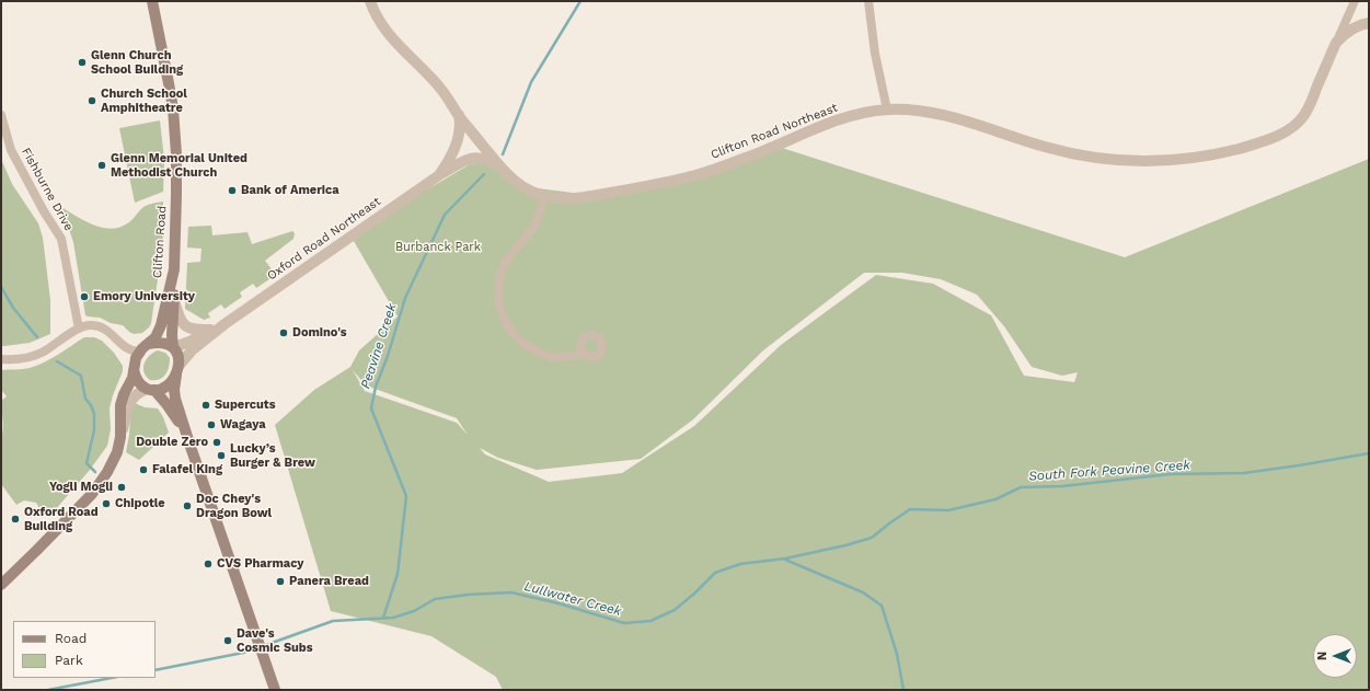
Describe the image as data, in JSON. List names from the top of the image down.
{
  "streets": {
    "main road": ["Clifton Road"],
    "street": ["Clifton Road Northeast", "Fishburne Drive", "Oxford Road Northeast"]
  },
  "crossings": [
    ["Clifton Road Northeast", "Oxford Road Northeast"]
  ],
  "water": ["Peavine Creek", "South Fork Peavine Creek", "Lullwater Creek"],
  "parks": ["Burbanck Park"],
  "places": [
    "Glenn Church School Building",
    "Church School Amphitheatre",
    "Glenn Memorial United Methodist Church",
    "Bank of America",
    "Emory University",
    "Domino's",
    "Supercuts",
    "Wagaya",
    "Double Zero",
    "Lucky’s Burger & Brew",
    "Falafel King",
    "Yogli Mogli",
    "Chipotle",
    "Doc Chey's Dragon Bowl",
    "Oxford Road Building",
    "CVS Pharmacy",
    "Panera Bread",
    "Dave's Cosmic Subs"
  ],
  "legend": ["Road", "Park"],
  "north": "left"
}
